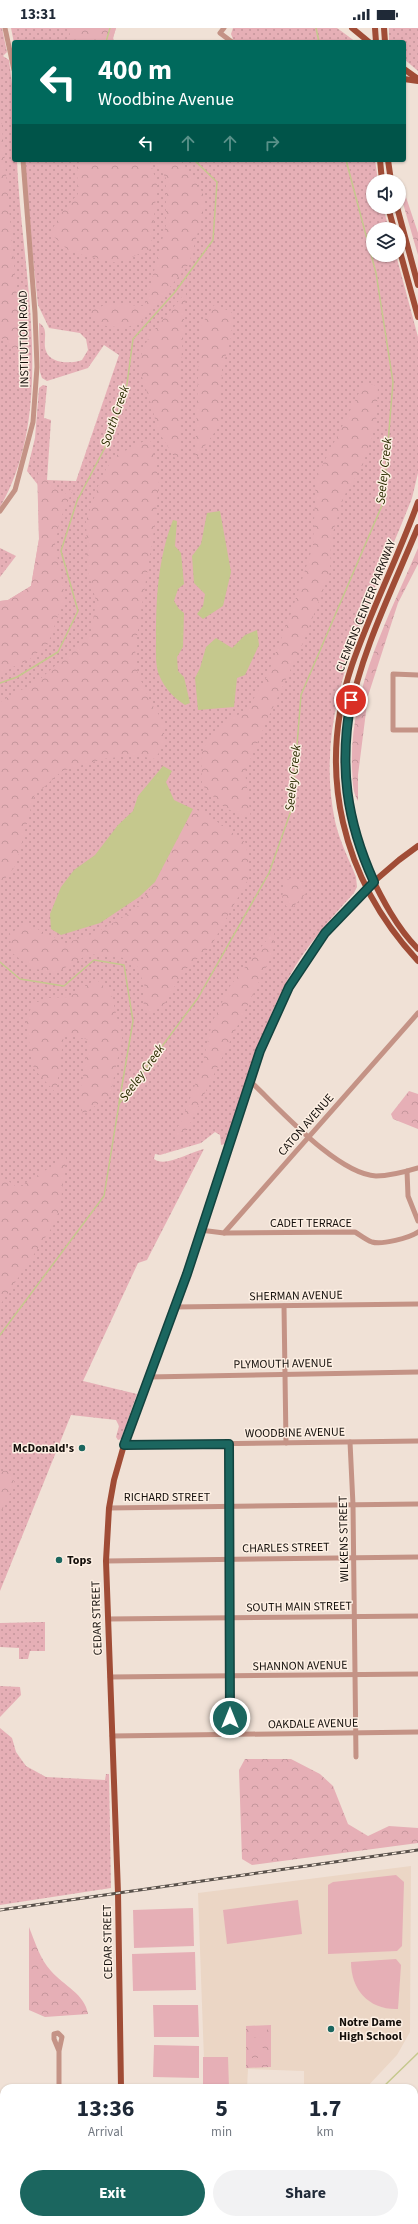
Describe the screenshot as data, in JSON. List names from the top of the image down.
{
  "streets": {
    "main road": ["CLEMENS CENTER PARKWAY", "CEDAR STREET"],
    "street": [
      "INSTITUTION ROAD",
      "CATON AVENUE",
      "CADET TERRACE",
      "SHERMAN AVENUE",
      "PLYMOUTH AVENUE",
      "WOODBINE AVENUE",
      "RICHARD STREET",
      "WILKENS STREET",
      "CHARLES STREET",
      "SOUTH MAIN STREET",
      "SHANNON AVENUE",
      "OAKDALE AVENUE"
    ]
  },
  "crossings": [
    ["CLEMENS CENTER PARKWAY", "CEDAR STREET"],
    ["CATON AVENUE", "CADET TERRACE"],
    ["SHERMAN AVENUE", "CEDAR STREET"],
    ["PLYMOUTH AVENUE", "CEDAR STREET"],
    ["WOODBINE AVENUE", "WILKENS STREET"],
    ["WOODBINE AVENUE", "CEDAR STREET"],
    ["RICHARD STREET", "WILKENS STREET"],
    ["RICHARD STREET", "CEDAR STREET"],
    ["WILKENS STREET", "CHARLES STREET"],
    ["WILKENS STREET", "SOUTH MAIN STREET"],
    ["WILKENS STREET", "SHANNON AVENUE"],
    ["WILKENS STREET", "OAKDALE AVENUE"],
    ["CHARLES STREET", "CEDAR STREET"],
    ["SOUTH MAIN STREET", "CEDAR STREET"],
    ["CEDAR STREET", "SHANNON AVENUE"],
    ["CEDAR STREET", "OAKDALE AVENUE"]
  ],
  "water": ["South Creek", "Seeley Creek"],
  "places": ["McDonald's", "Tops", "Notre Dame High School"],
  "page": {
    "status": "13:31",
    "turn": ["400 m", "Woodbine Avenue"],
    "eta": [
      "13:36",
      "Arrival",
      "5",
      "min",
      "1.7",
      "km"
    ],
    "buttons": ["Exit", "Share"]
  }
}
